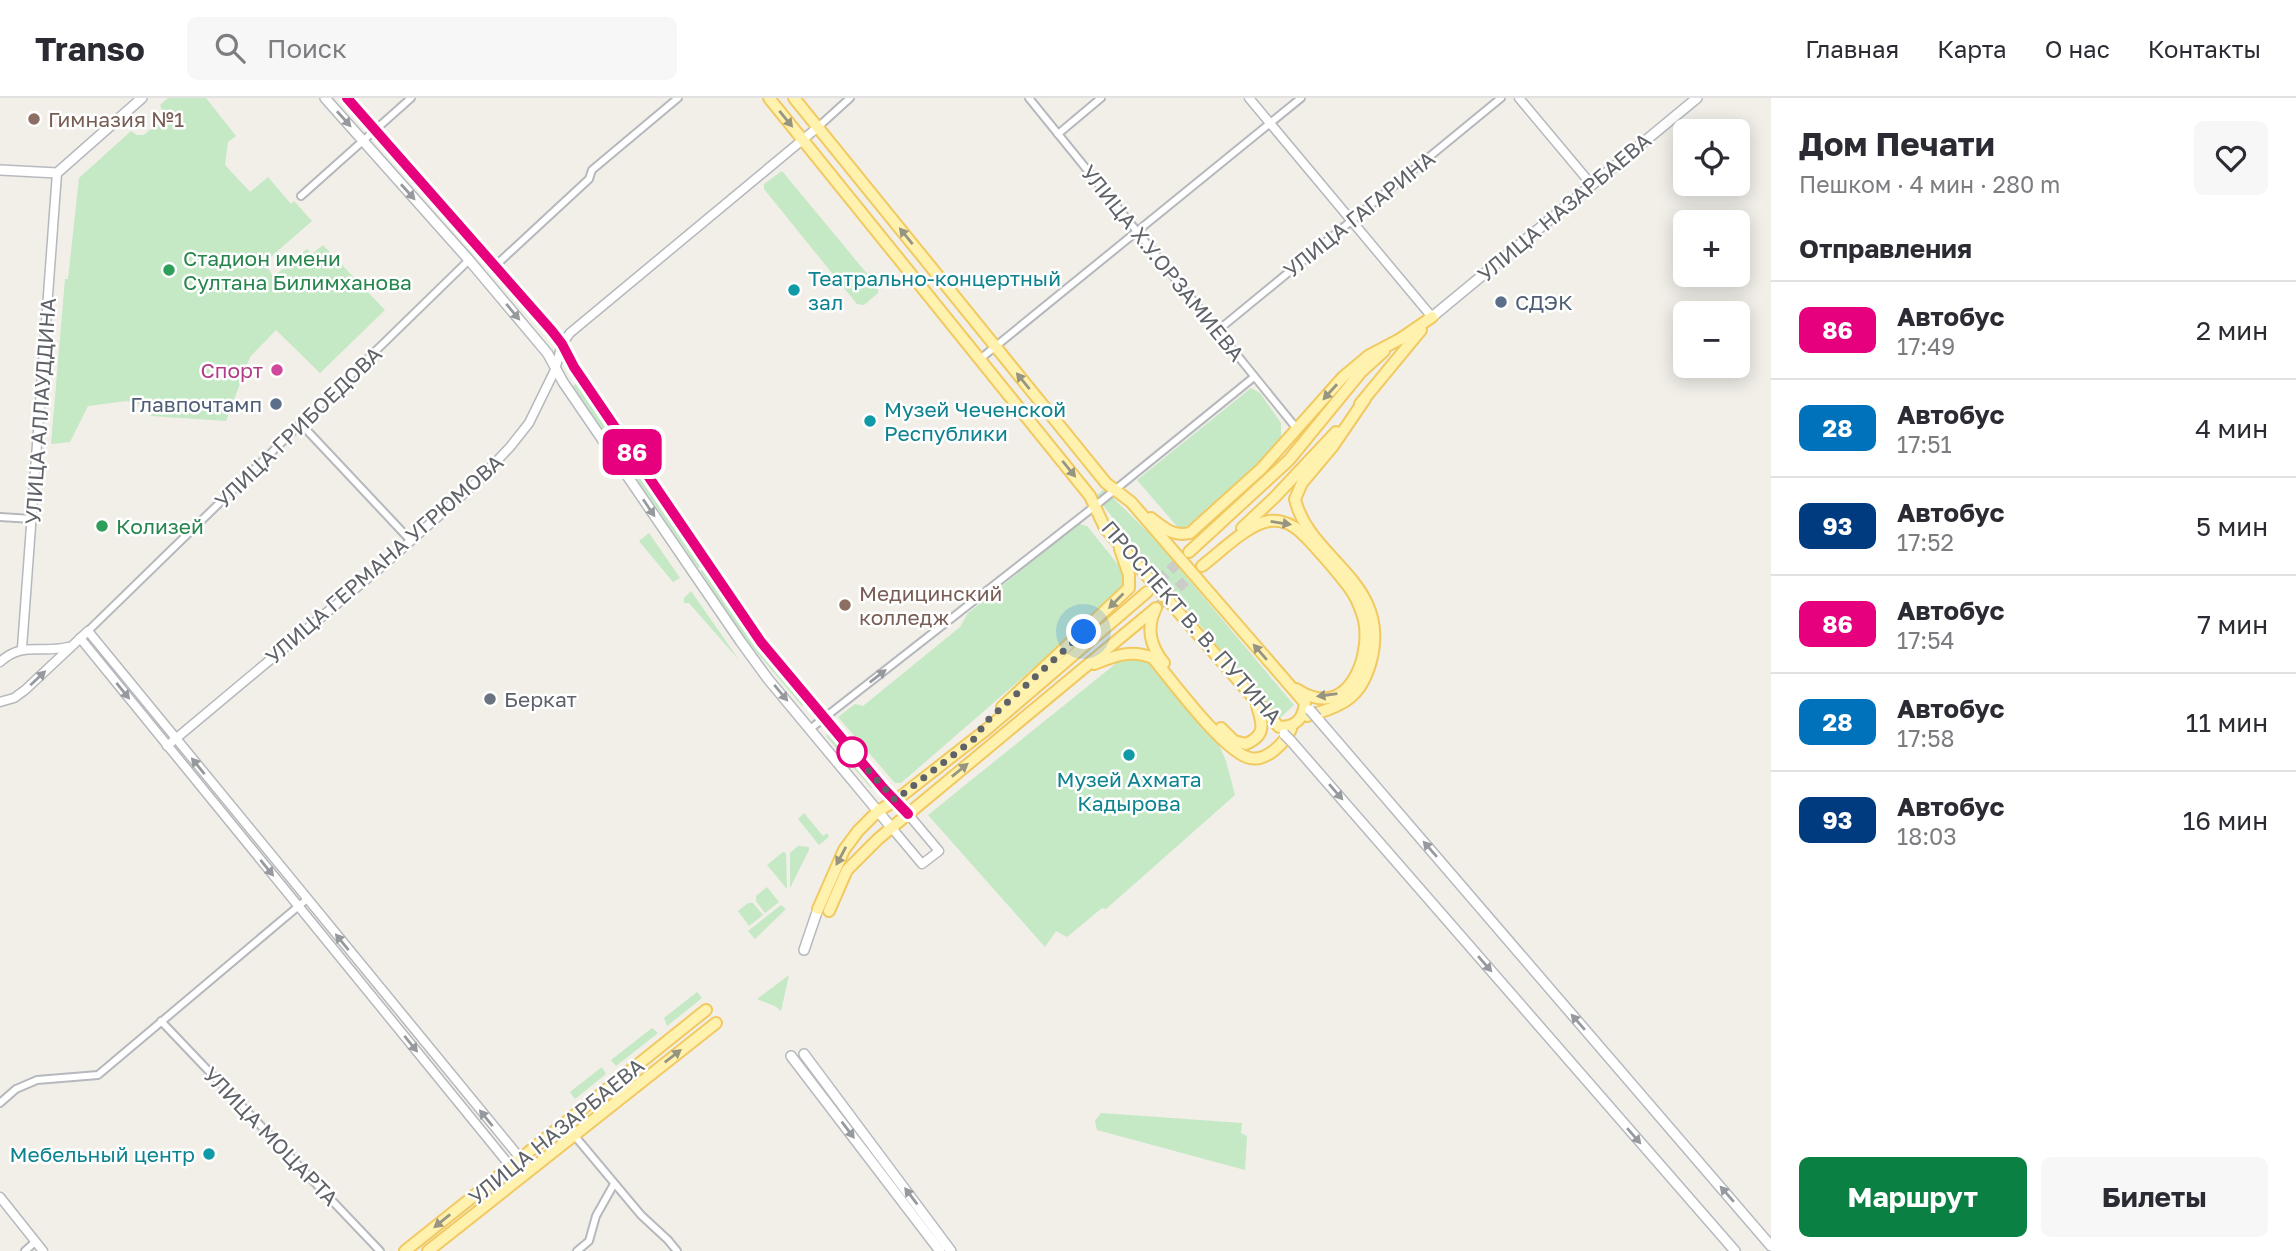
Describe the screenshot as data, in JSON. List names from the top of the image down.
{
  "streets": {
    "main road": ["УЛИЦА НАЗАРБАЕВА", "ПРОСПЕКТ В. В. ПУТИНА"],
    "street": [
      "УЛИЦА ГАГАРИНА",
      "УЛИЦА Х.У.ОРЗАМИЕВА",
      "УЛИЦА АЛЛАУДДИНА",
      "УЛИЦА ГРИБОЕДОВА",
      "УЛИЦА ГЕРМАНА УГРЮМОВА",
      "УЛИЦА МОЦАРТА"
    ]
  },
  "crossings": [
    ["УЛИЦА НАЗАРБАЕВА", "ПРОСПЕКТ В. В. ПУТИНА"],
    ["УЛИЦА ГАГАРИНА", "УЛИЦА Х.У.ОРЗАМИЕВА"],
    ["УЛИЦА ГЕРМАНА УГРЮМОВА", "ПРОСПЕКТ В. В. ПУТИНА"]
  ],
  "places": [
    "Гимназия №1",
    "Стадион имени Султана Билимханова",
    "Театрально-концертный зал",
    "СДЭК",
    "Спорт",
    "Главпочтамп",
    "Музей Чеченской Республики",
    "Колизей",
    "Медицинский колледж",
    "Беркат",
    "Музей Ахмата Кадырова",
    "Мебельный центр"
  ],
  "lines": ["bus line 86"],
  "page": {
    "header": "Transo",
    "search": "Поиск",
    "nav": [
      "Главная",
      "Карта",
      "О нас",
      "Контакты"
    ],
    "on_map": "86",
    "heading": [
      ["Дом Печати", "Пешком · 4 мин · 280 m"],
      "Отправления"
    ],
    "map_buttons": ["+", "−"],
    "list": [
      {
        "mark": "86",
        "name": "Автобус",
        "note": "17:49",
        "value": "2 мин"
      },
      {
        "mark": "28",
        "name": "Автобус",
        "note": "17:51",
        "value": "4 мин"
      },
      {
        "mark": "93",
        "name": "Автобус",
        "note": "17:52",
        "value": "5 мин"
      },
      {
        "mark": "86",
        "name": "Автобус",
        "note": "17:54",
        "value": "7 мин"
      },
      {
        "mark": "28",
        "name": "Автобус",
        "note": "17:58",
        "value": "11 мин"
      },
      {
        "mark": "93",
        "name": "Автобус",
        "note": "18:03",
        "value": "16 мин"
      }
    ],
    "buttons": ["Маршрут", "Билеты"]
  }
}
